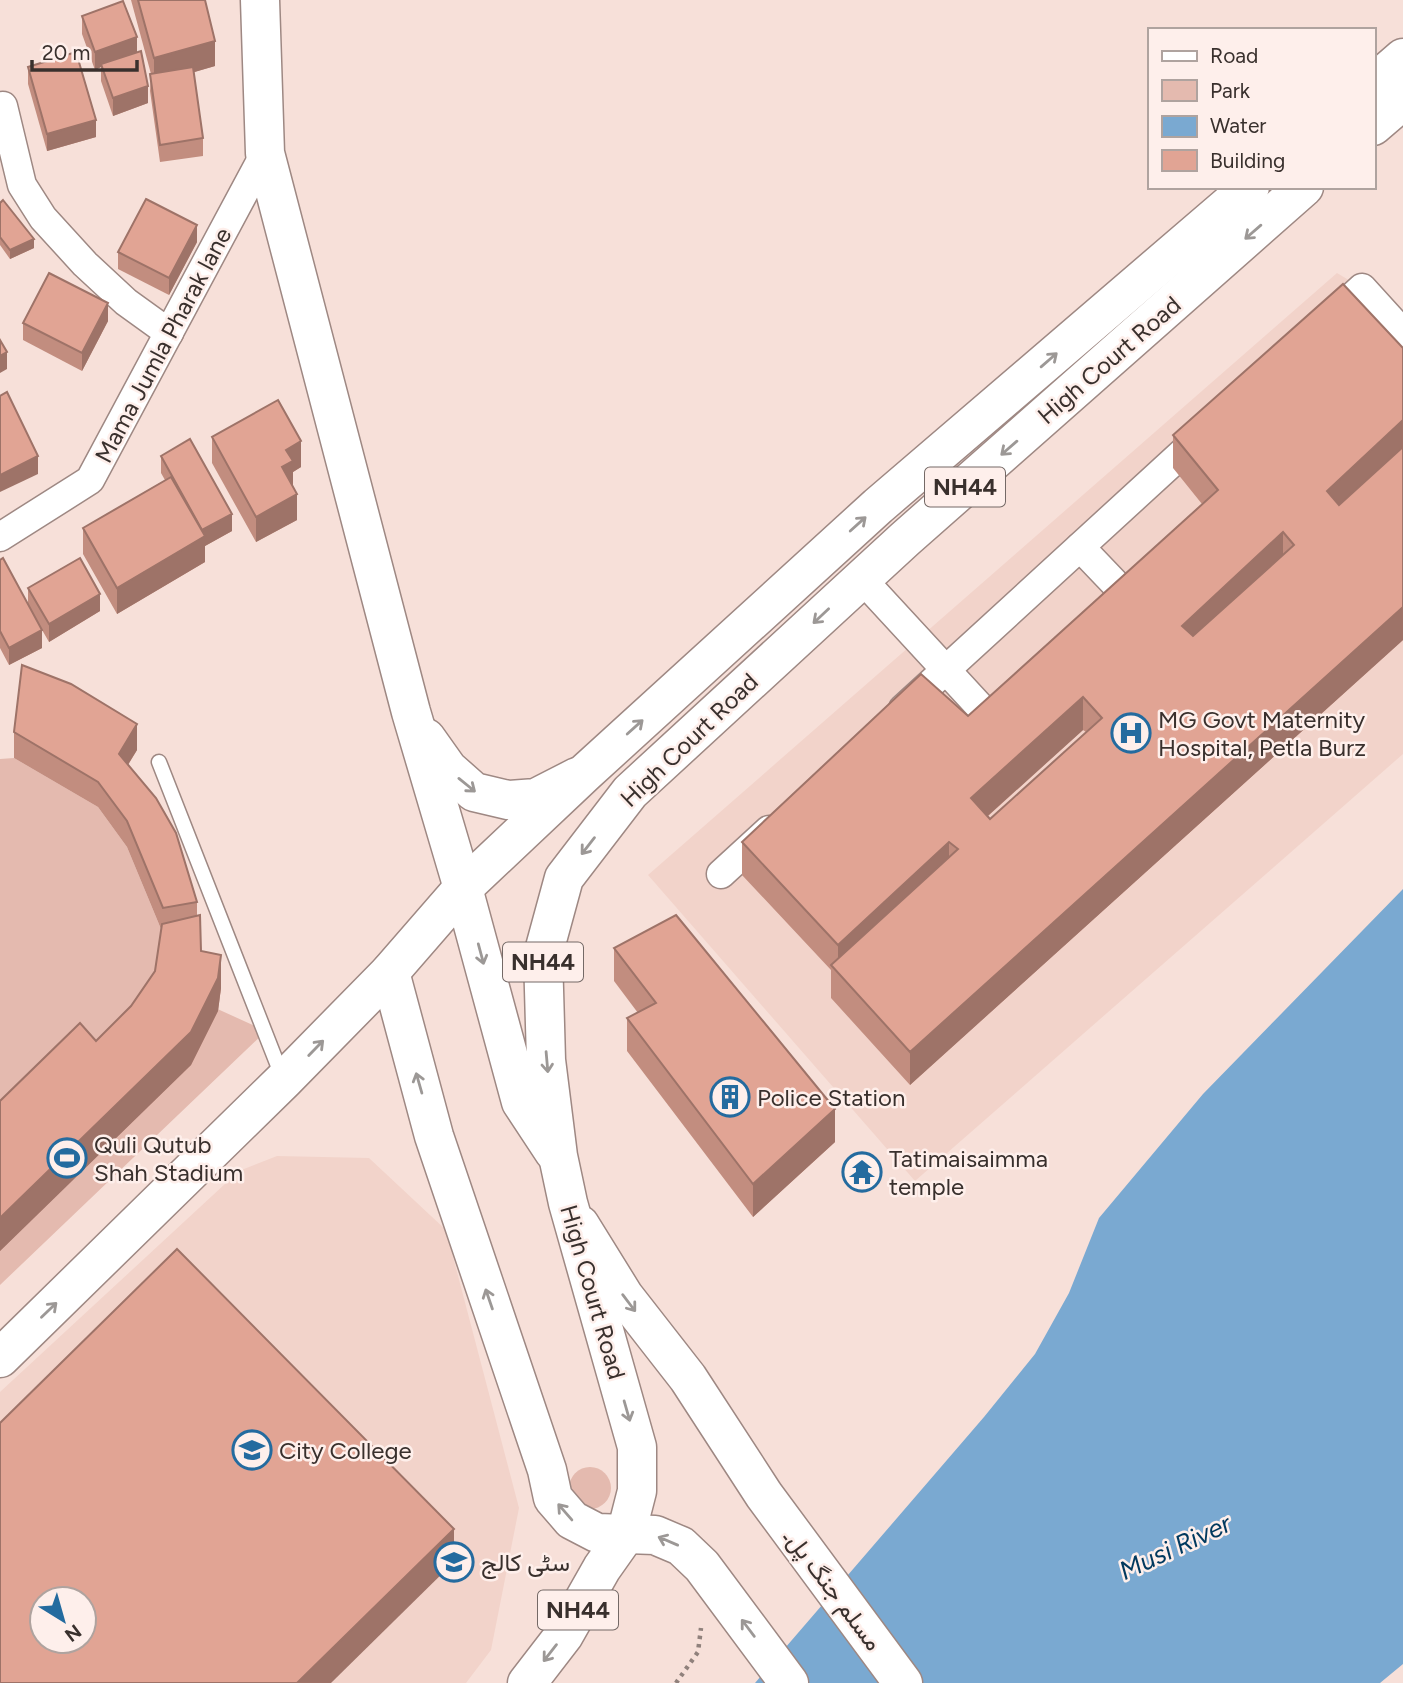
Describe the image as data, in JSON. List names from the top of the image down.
{
  "streets": {
    "main road": ["High Court Road", "NH44", "مسلم جنگ پل۔"],
    "street": ["Mama Jumla Pharak lane"]
  },
  "crossings": [
    ["High Court Road", "مسلم جنگ پل۔"]
  ],
  "water": ["Musi River"],
  "places": {
    "hospital": ["MG Govt Maternity Hospital, Petla Burz"],
    "building": ["Police Station"],
    "sports": ["Quli Qutub Shah Stadium"],
    "temple": ["Tatimaisaimma temple"],
    "school or university": ["City College", "سٹی کالج"]
  },
  "legend": [
    "Road",
    "Park",
    "Water",
    "Building"
  ],
  "scale_bar": "20 m",
  "north": "bottom right"
}
